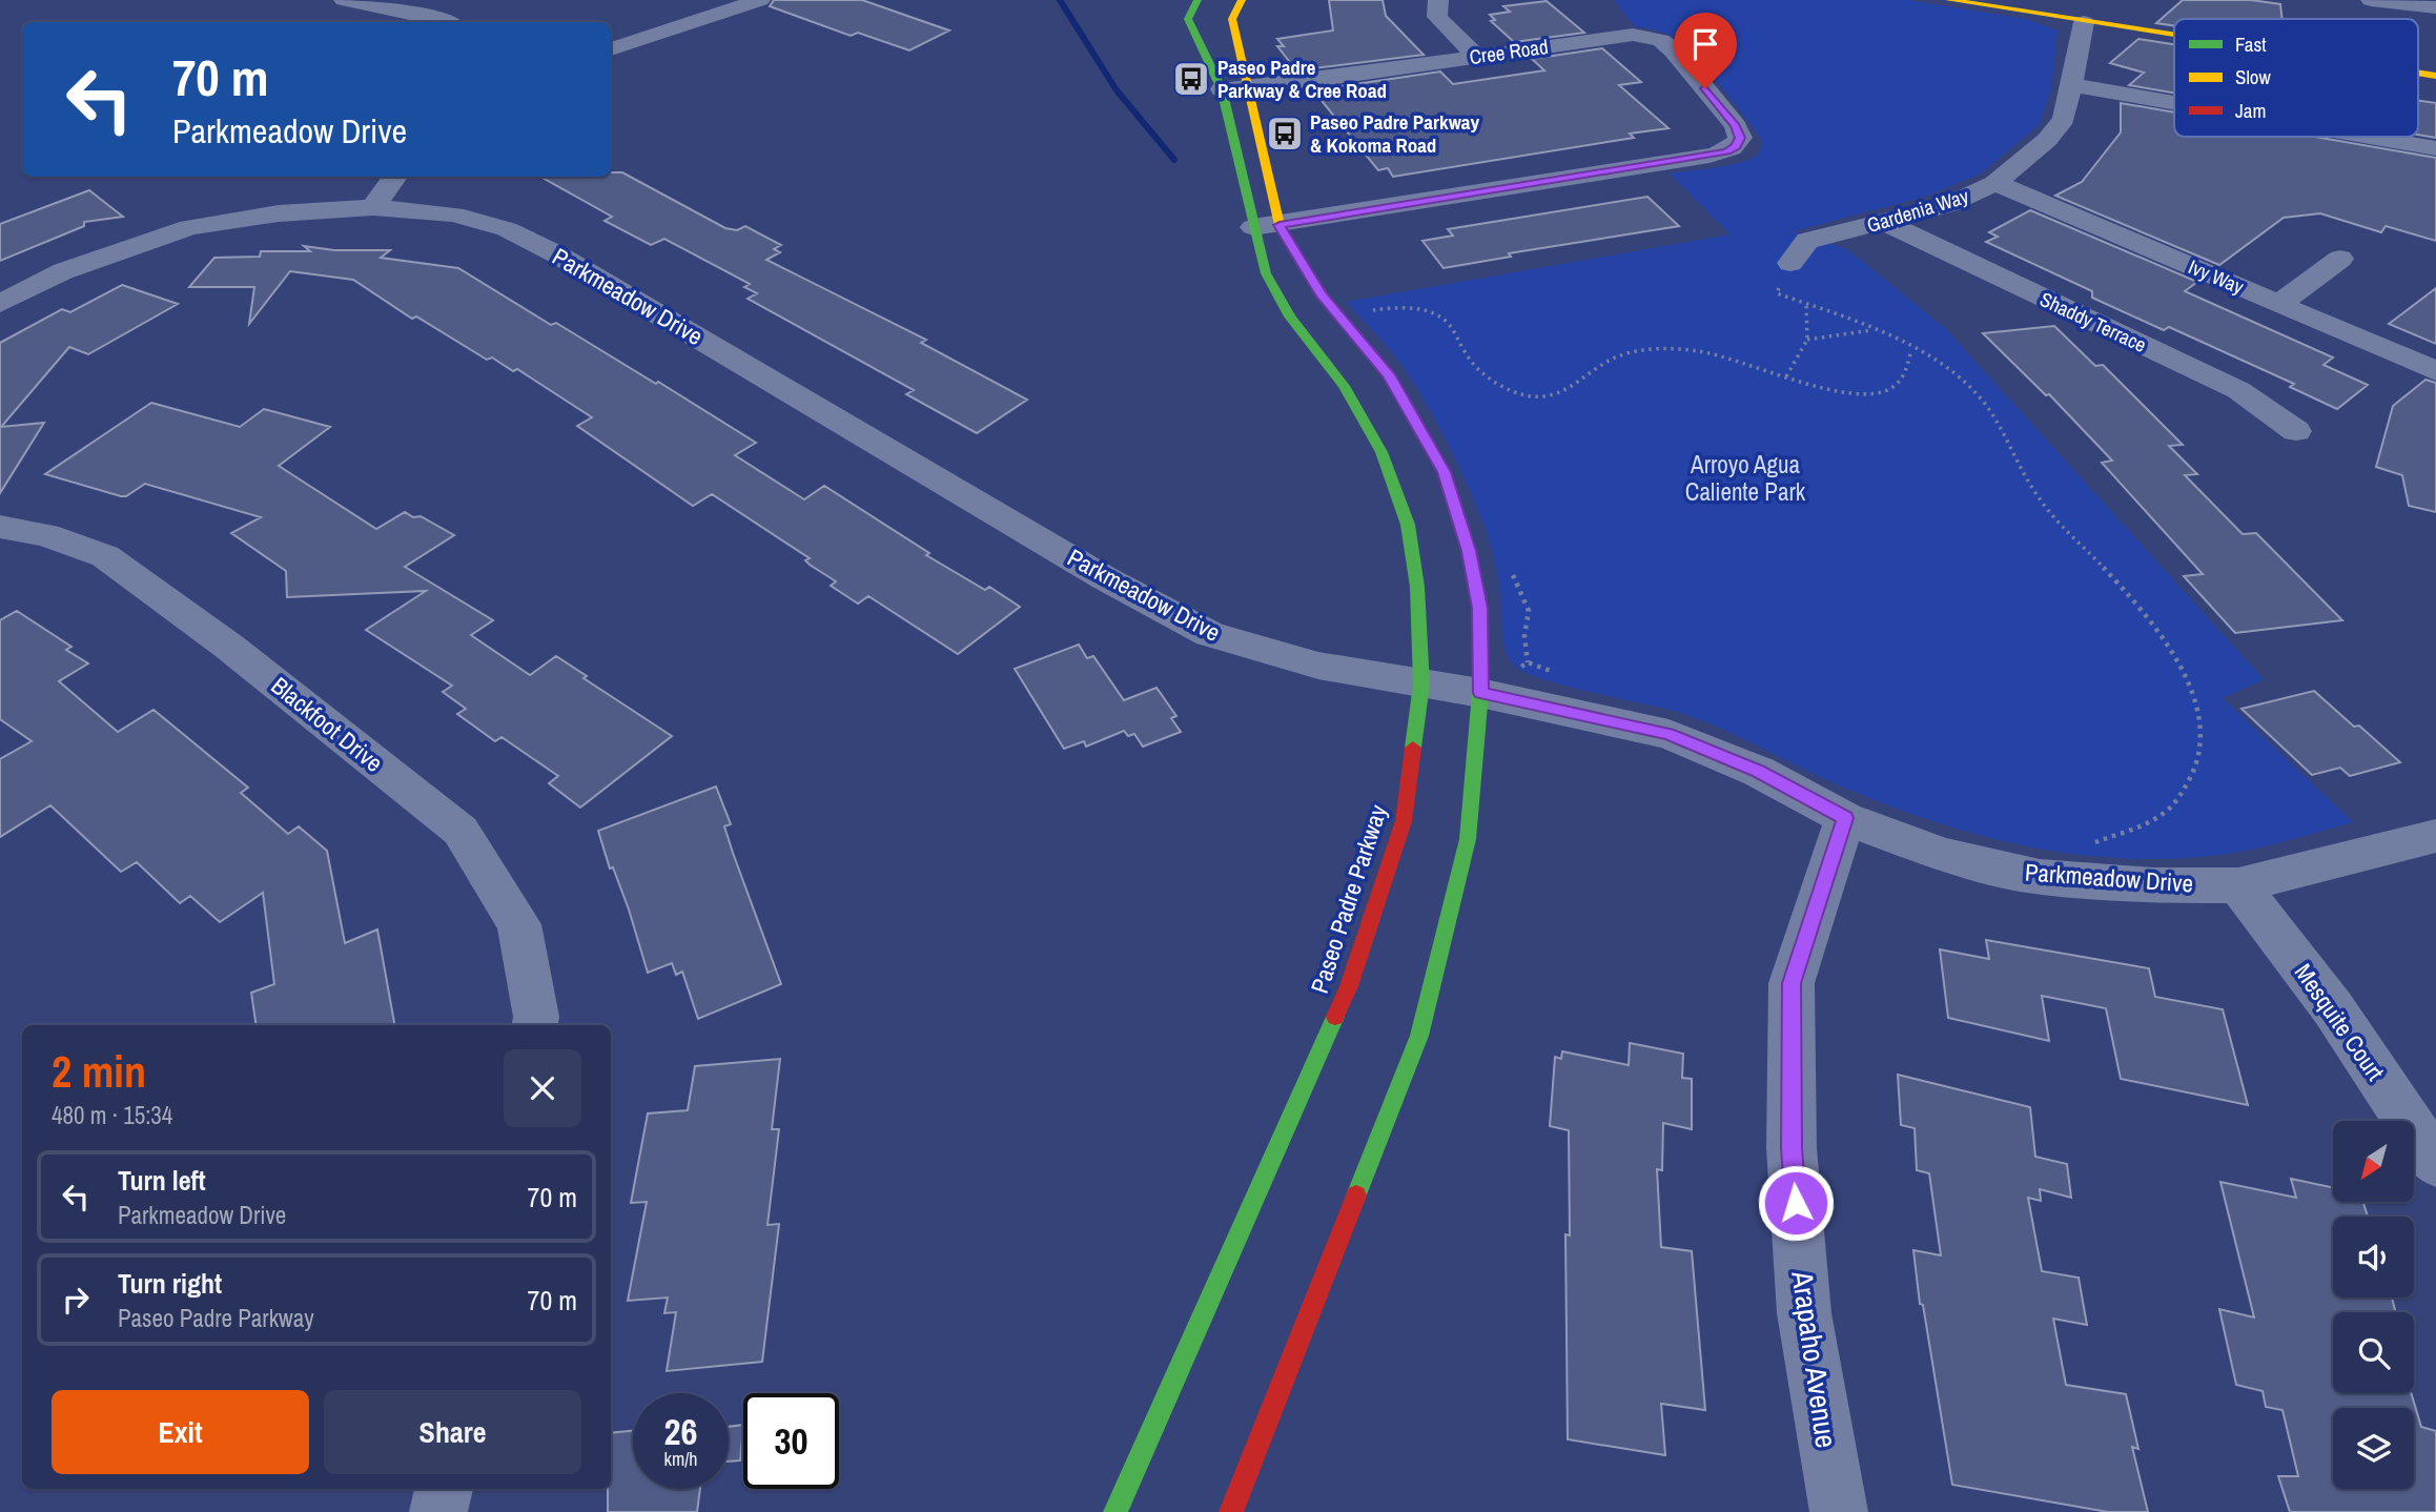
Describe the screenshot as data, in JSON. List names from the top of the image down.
{
  "streets": {
    "main road": ["Paseo Padre Parkway"],
    "street": [
      "Cree Road",
      "Gardenia Way",
      "Ivy Way",
      "Parkmeadow Drive",
      "Shaddy Terrace",
      "Blackfoot Drive",
      "Mesquite Court",
      "Arapaho Avenue"
    ]
  },
  "crossings": [
    ["Cree Road", "Paseo Padre Parkway"],
    ["Gardenia Way", "Ivy Way"],
    ["Gardenia Way", "Shaddy Terrace"],
    ["Parkmeadow Drive", "Paseo Padre Parkway"],
    ["Parkmeadow Drive", "Mesquite Court"],
    ["Parkmeadow Drive", "Arapaho Avenue"]
  ],
  "parks": ["Arroyo Agua Caliente Park"],
  "places": {
    "bus stop": ["Paseo Padre Parkway & Cree Road", "Paseo Padre Parkway & Kokoma Road"]
  },
  "legend": ["Fast", "Slow", "Jam"],
  "north": "bottom left",
  "page": {
    "turn": ["70 m", "Parkmeadow Drive"],
    "heading": ["2 min", "480 m · 15:34"],
    "list": [
      {
        "name": "Turn left",
        "note": "Parkmeadow Drive",
        "value": "70 m"
      },
      {
        "name": "Turn right",
        "note": "Paseo Padre Parkway",
        "value": "70 m"
      }
    ],
    "buttons": ["Exit", "Share"],
    "speed": "26 km/h",
    "limit": "30"
  }
}
